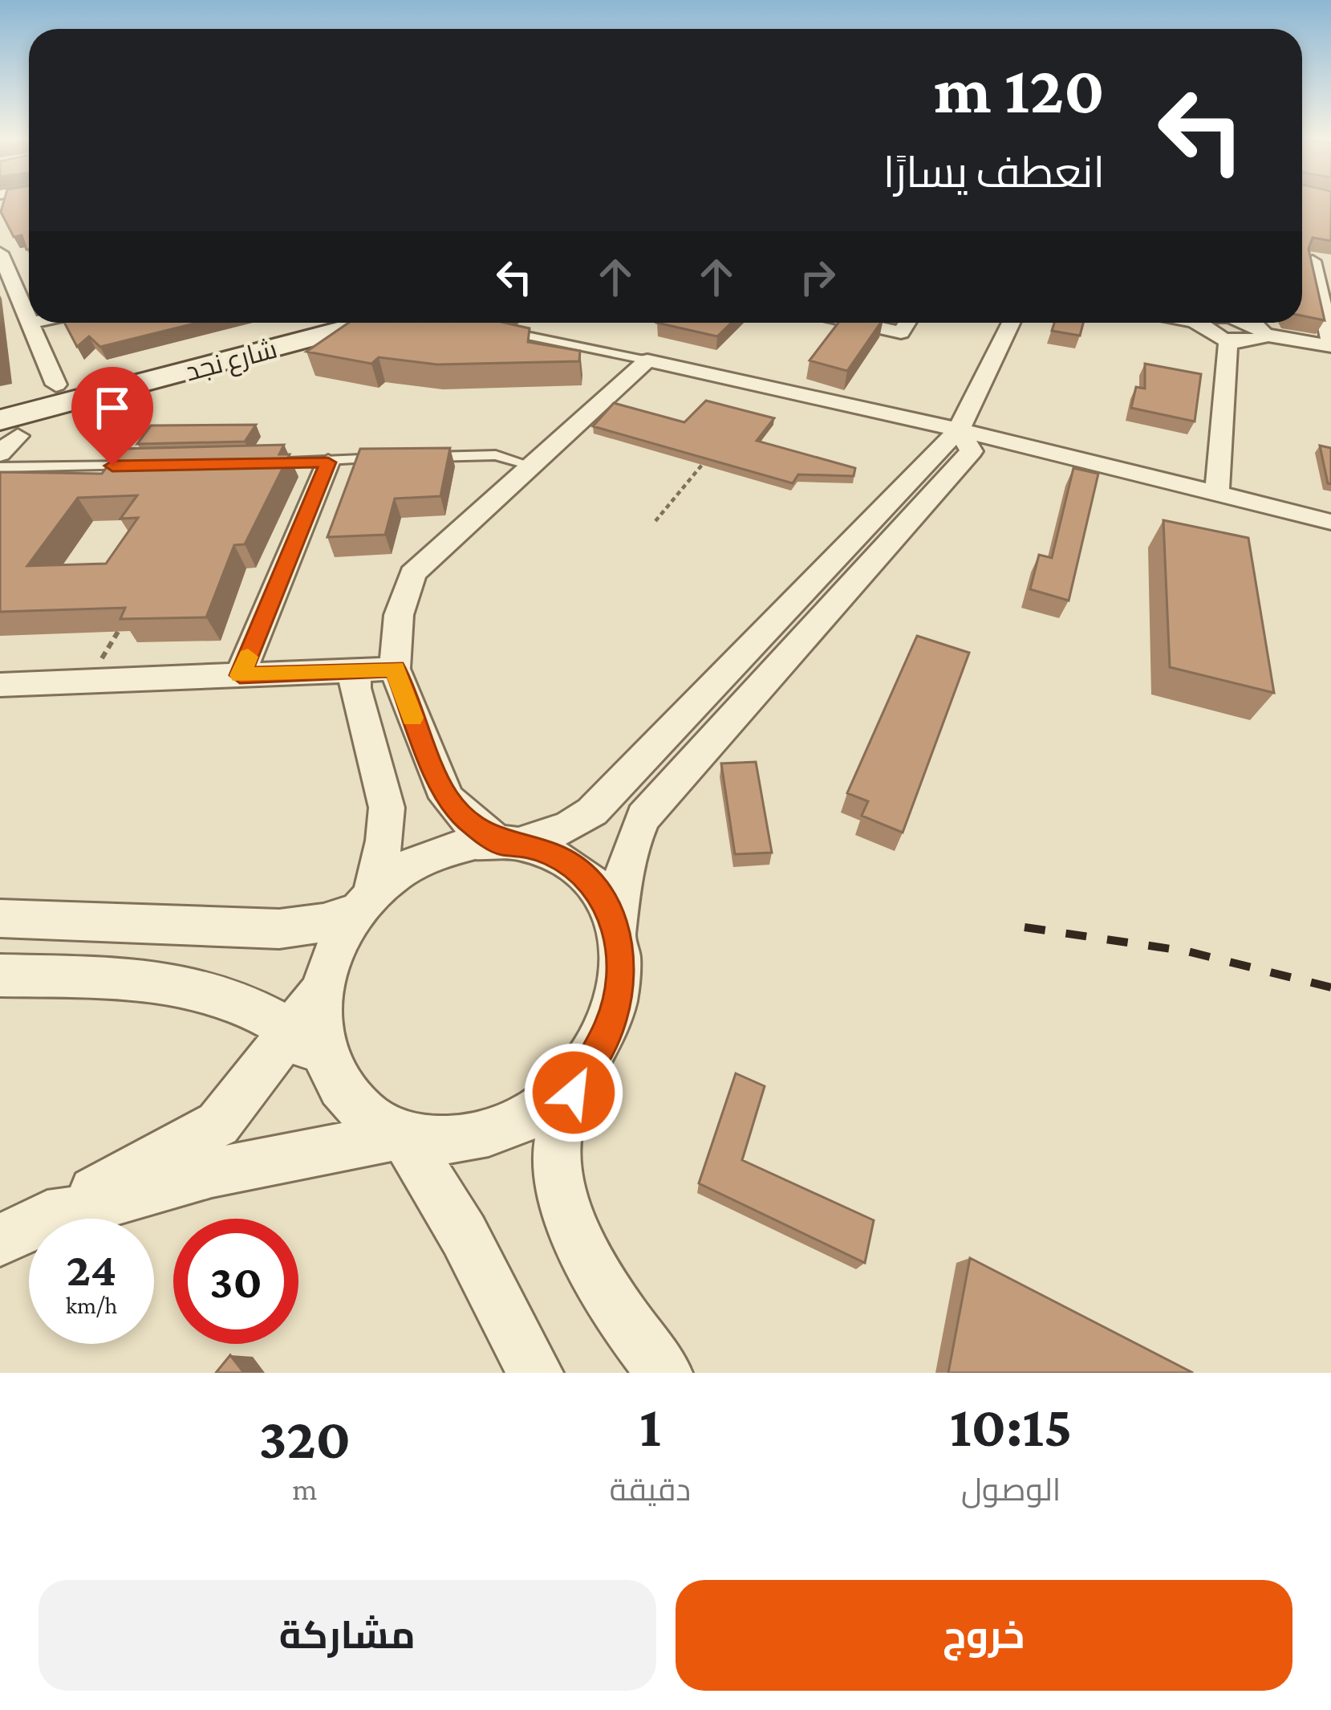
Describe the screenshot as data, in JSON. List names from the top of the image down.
{
  "streets": {
    "street": ["شارع نجد"]
  },
  "page": {
    "turn": ["120 m", "انعطف يسارًا"],
    "speed": "24 km/h",
    "limit": "30",
    "eta": [
      "10:15",
      "الوصول",
      "1",
      "دقيقة",
      "320",
      "m"
    ],
    "buttons": ["خروج", "مشاركة"]
  }
}
